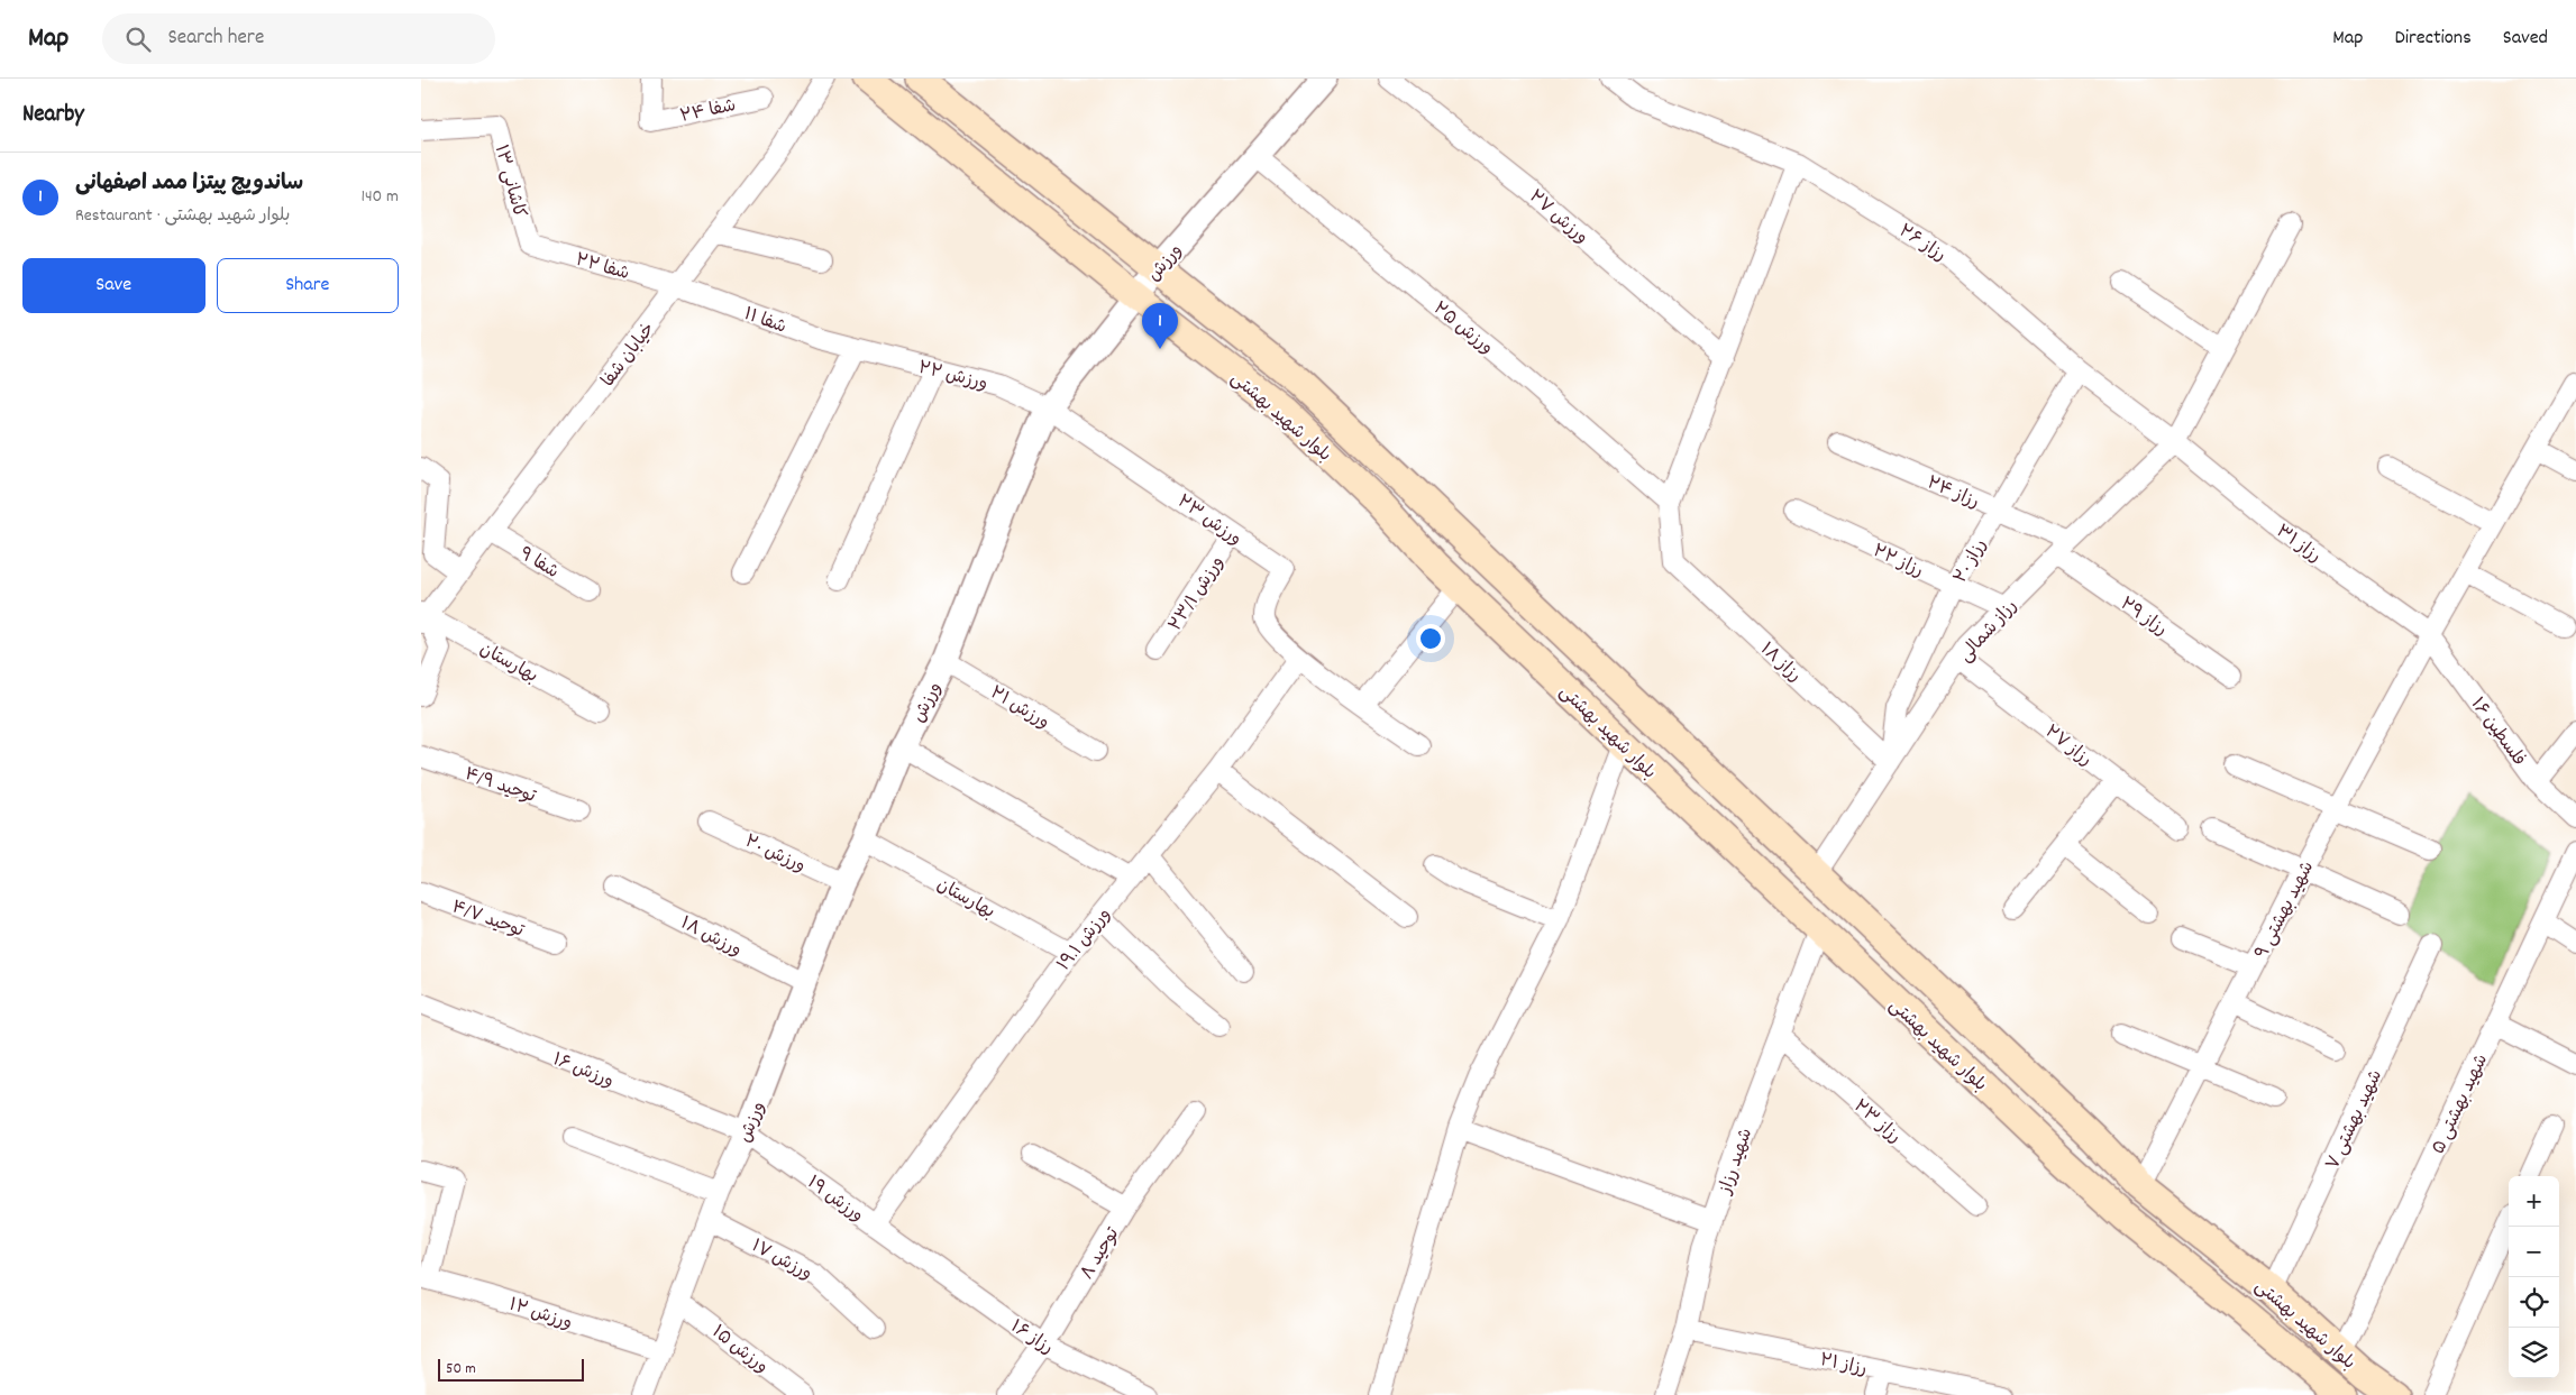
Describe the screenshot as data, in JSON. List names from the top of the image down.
{
  "streets": {
    "main road": ["بلوار شهید بهشتی"],
    "street": [
      "شفا ۲۴",
      "کاشانی ۱۳",
      "ورزش ۲۷",
      "رزاز ۲۶",
      "ورزش",
      "شفا ۲۲",
      "شفا ۱۱",
      "ورزش ۲۵",
      "خیابان شفا",
      "ورزش ۲۲",
      "رزاز ۲۴",
      "ورزش ۲۳",
      "رزاز ۳۱",
      "رزاز ۲۲",
      "رزاز ۲۰",
      "شفا ۹",
      "ورزش ۲۳/۱",
      "رزاز ۲۹",
      "رزاز شمالی",
      "بهارستان",
      "رزاز ۱۸",
      "ورزش ۲۱",
      "فلسطین ۱۶",
      "رزاز ۲۷",
      "توحید ۴/۹",
      "ورزش ۲۰",
      "شهید بهشتی ۹",
      "توحید ۴/۷",
      "ورزش ۱۸",
      "ورزش ۱۹.۱",
      "ورزش ۱۶",
      "شهید بهشتی ۵",
      "شهید بهشتی ۷",
      "رزاز ۲۳",
      "شهید رزاز",
      "ورزش ۱۹",
      "توحید ۸",
      "ورزش ۱۷",
      "ورزش ۱۲",
      "رزاز ۱۶",
      "ورزش ۱۵",
      "رزاز ۲۱"
    ]
  },
  "crossings": [
    ["کاشانی ۱۳", "شفا ۲۲"],
    ["رزاز ۲۶", "رزاز ۳۱"],
    ["رزاز ۲۶", "رزاز ۲۰"],
    ["رزاز ۲۶", "رزاز شمالی"],
    ["ورزش", "ورزش ۲۵"],
    ["ورزش", "ورزش ۲۲"],
    ["ورزش", "بلوار شهید بهشتی"],
    ["ورزش", "ورزش ۲۳"],
    ["ورزش", "بهارستان"],
    ["ورزش", "ورزش ۲۱"],
    ["ورزش", "ورزش ۲۰"],
    ["ورزش", "ورزش ۱۸"],
    ["ورزش", "ورزش ۱۶"],
    ["ورزش", "ورزش ۱۹"],
    ["ورزش", "ورزش ۱۷"],
    ["ورزش", "ورزش ۱۲"],
    ["ورزش", "ورزش ۱۵"],
    ["شفا ۲۲", "شفا ۱۱"],
    ["شفا ۲۲", "خیابان شفا"],
    ["شفا ۱۱", "خیابان شفا"],
    ["شفا ۱۱", "ورزش ۲۲"],
    ["ورزش ۲۵", "رزاز ۱۸"],
    ["خیابان شفا", "شفا ۹"],
    ["خیابان شفا", "بهارستان"],
    ["ورزش ۲۲", "ورزش ۲۳"],
    ["بلوار شهید بهشتی", "رزاز شمالی"],
    ["بلوار شهید بهشتی", "شهید بهشتی ۹"],
    ["بلوار شهید بهشتی", "شهید بهشتی ۵"],
    ["بلوار شهید بهشتی", "شهید بهشتی ۷"],
    ["بلوار شهید بهشتی", "شهید رزاز"],
    ["رزاز ۲۴", "رزاز ۲۰"],
    ["رزاز ۲۴", "رزاز ۲۹"],
    ["رزاز ۲۴", "رزاز شمالی"],
    ["ورزش ۲۳", "ورزش ۲۳/۱"],
    ["ورزش ۲۳", "ورزش ۱۹.۱"],
    ["رزاز ۳۱", "رزاز شمالی"],
    ["رزاز ۳۱", "فلسطین ۱۶"],
    ["رزاز ۳۱", "شهید بهشتی ۹"],
    ["رزاز ۲۲", "رزاز ۲۰"],
    ["رزاز ۲۲", "رزاز شمالی"],
    ["رزاز ۲۰", "رزاز شمالی"],
    ["رزاز ۲۰", "رزاز ۱۸"],
    ["رزاز ۲۹", "رزاز شمالی"],
    ["رزاز شمالی", "رزاز ۱۸"],
    ["رزاز شمالی", "رزاز ۲۷"],
    ["بهارستان", "ورزش ۱۹.۱"],
    ["فلسطین ۱۶", "شهید بهشتی ۹"],
    ["ورزش ۱۹.۱", "ورزش ۱۹"],
    ["ورزش ۱۶", "ورزش ۱۹"],
    ["رزاز ۲۳", "شهید رزاز"],
    ["شهید رزاز", "رزاز ۲۱"],
    ["ورزش ۱۹", "رزاز ۱۶"],
    ["توحید ۸", "رزاز ۱۶"]
  ],
  "scale_bar": "50 m",
  "page": {
    "header": "Map",
    "search": "Search here",
    "nav": ["Map", "Directions", "Saved"],
    "heading": "Nearby",
    "list": [
      {
        "mark": "1",
        "name": "ساندویچ پیتزا ممد اصفهانی",
        "note": "Restaurant · بلوار شهید بهشتی",
        "value": "140 m"
      }
    ],
    "buttons": ["Save", "Share"],
    "pins": "1",
    "map_buttons": ["+", "−"],
    "scale": "50 m"
  }
}
